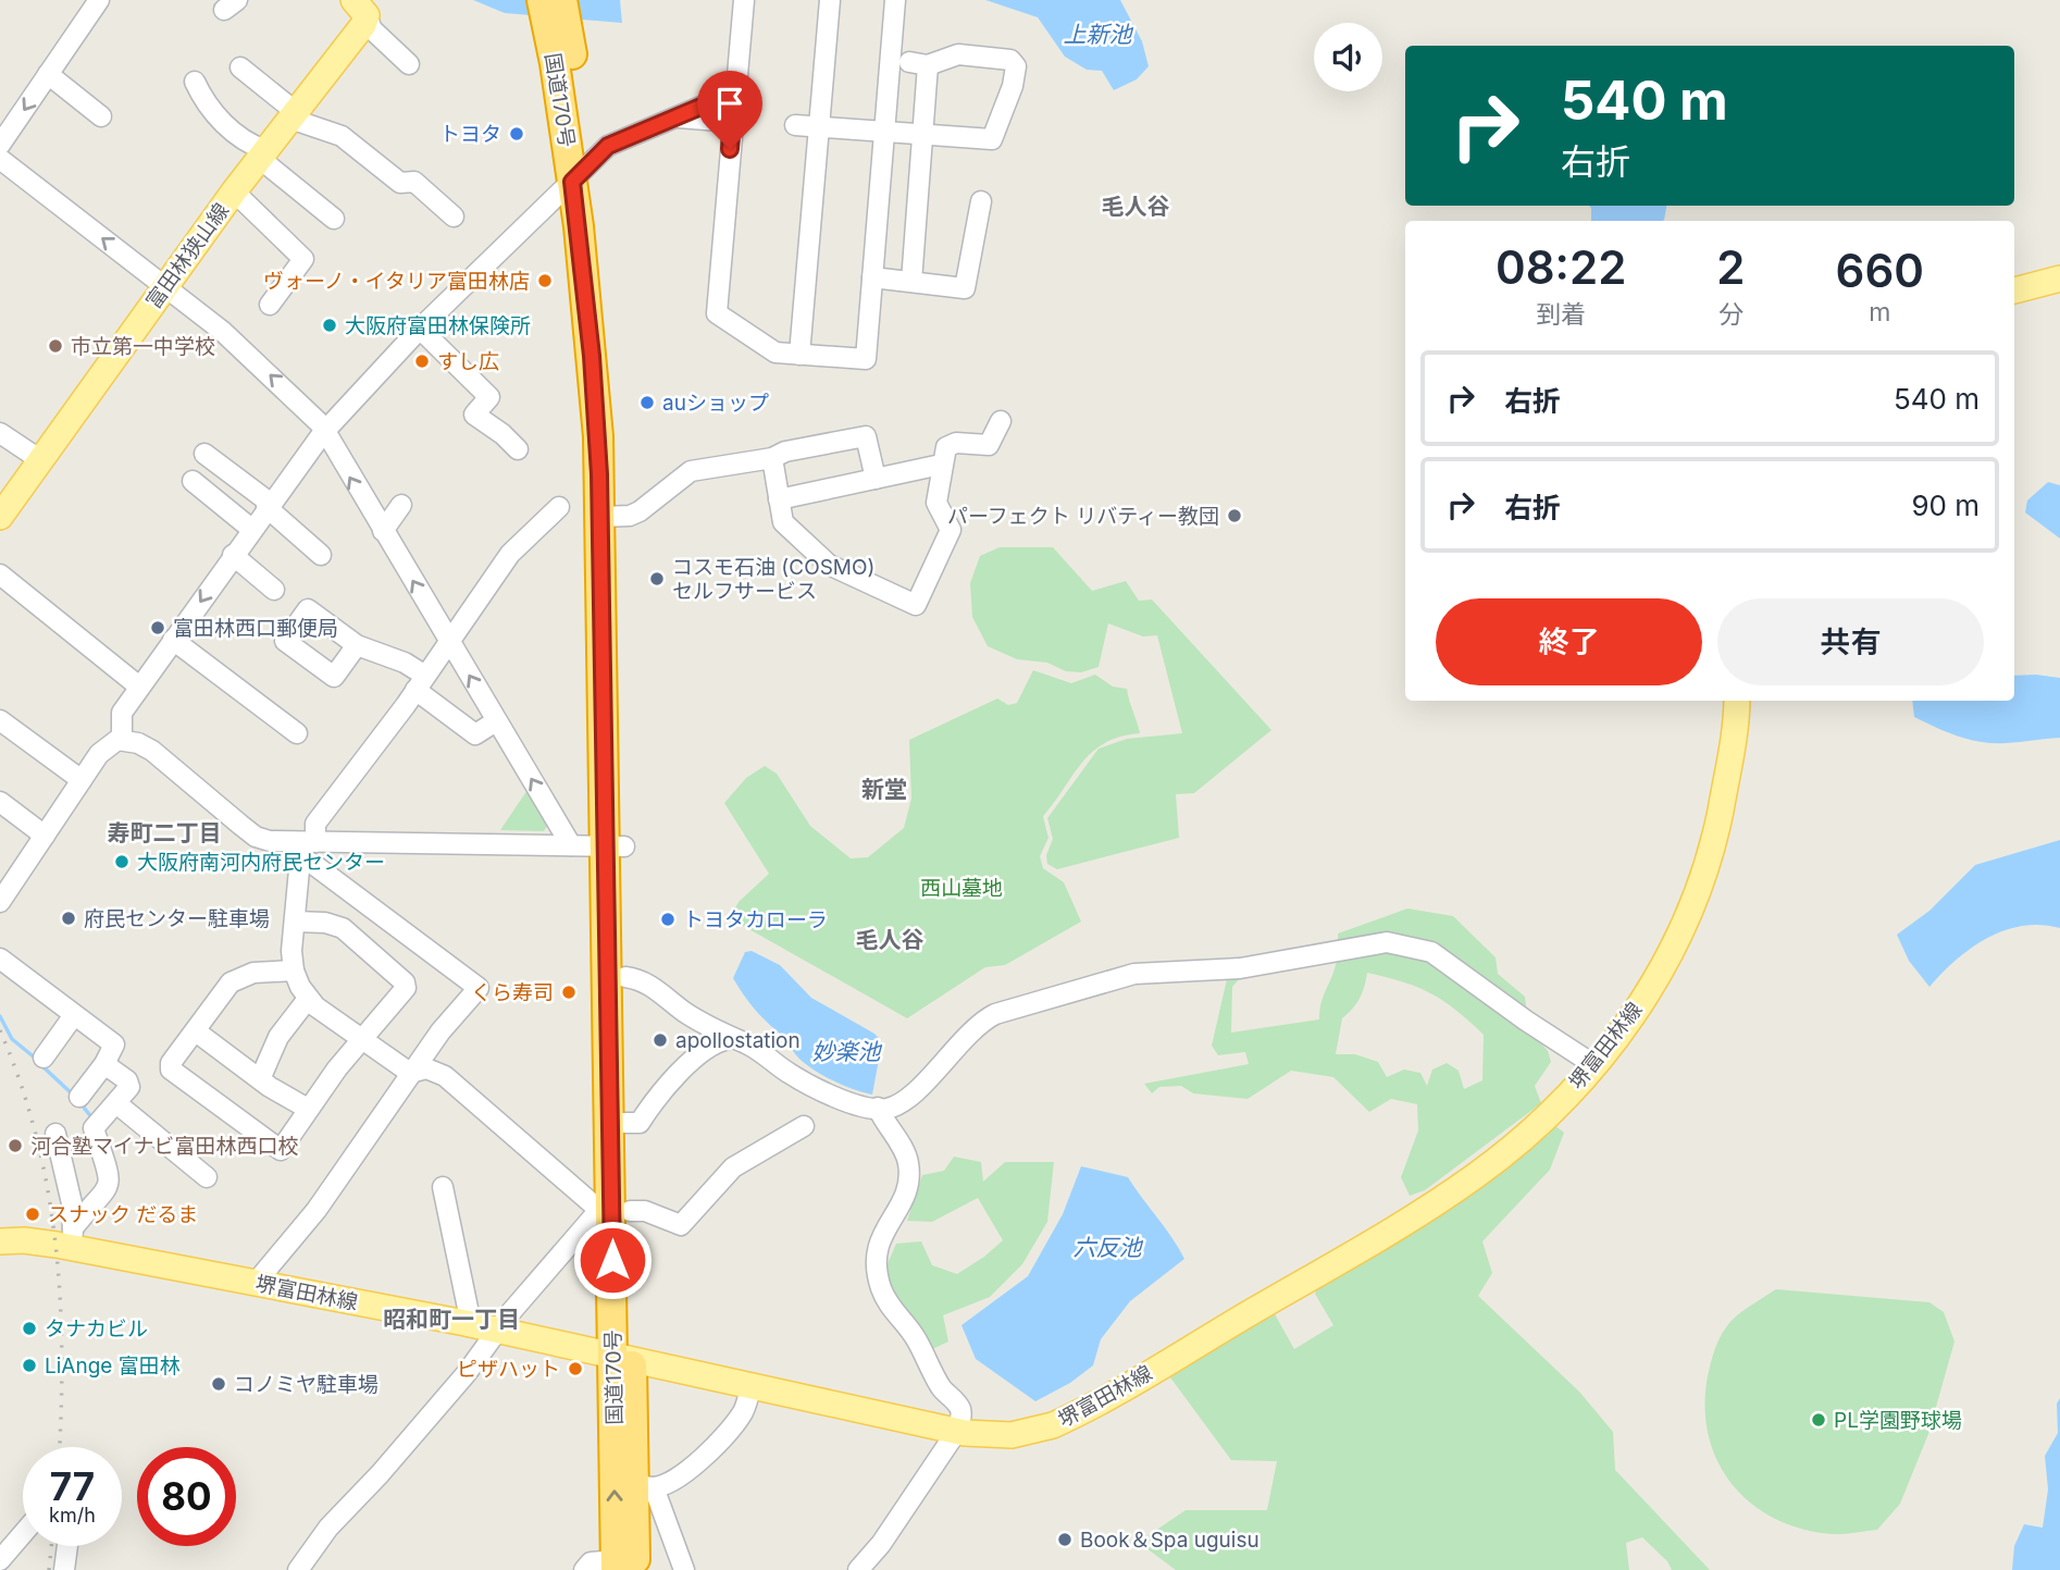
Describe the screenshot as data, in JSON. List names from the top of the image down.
{
  "streets": {
    "highway": ["国道170号"],
    "main road": ["富田林狭山線", "堺富田林線"]
  },
  "crossings": [
    ["国道170号", "堺富田林線"]
  ],
  "districts": [
    "毛人谷",
    "新堂",
    "寿町二丁目",
    "毛人谷",
    "昭和町一丁目"
  ],
  "water": ["上新池", "妙楽池", "六反池"],
  "parks": ["西山墓地"],
  "places": [
    "トヨタ",
    "ヴォーノ・イタリア富田林店",
    "大阪府富田林保険所",
    "市立第一中学校",
    "すし広",
    "auショップ",
    "パーフェクト リバティー教団",
    "コスモ石油 (COSMO) セルフサービス",
    "富田林西口郵便局",
    "大阪府南河内府民センター",
    "府民センター駐車場",
    "トヨタカローラ",
    "くら寿司",
    "apollostation",
    "河合塾マイナビ富田林西口校",
    "スナック だるま",
    "タナカビル",
    "LiAnge 富田林",
    "ピザハット",
    "コノミヤ駐車場",
    "PL学園野球場",
    "Book＆Spa uguisu"
  ],
  "page": {
    "turn": ["540 m", "右折"],
    "eta": [
      "08:22",
      "到着",
      "2",
      "分",
      "660",
      "m"
    ],
    "list": [
      {
        "name": "右折",
        "value": "540 m"
      },
      {
        "name": "右折",
        "value": "90 m"
      }
    ],
    "buttons": ["終了", "共有"],
    "speed": "77 km/h",
    "limit": "80"
  }
}
